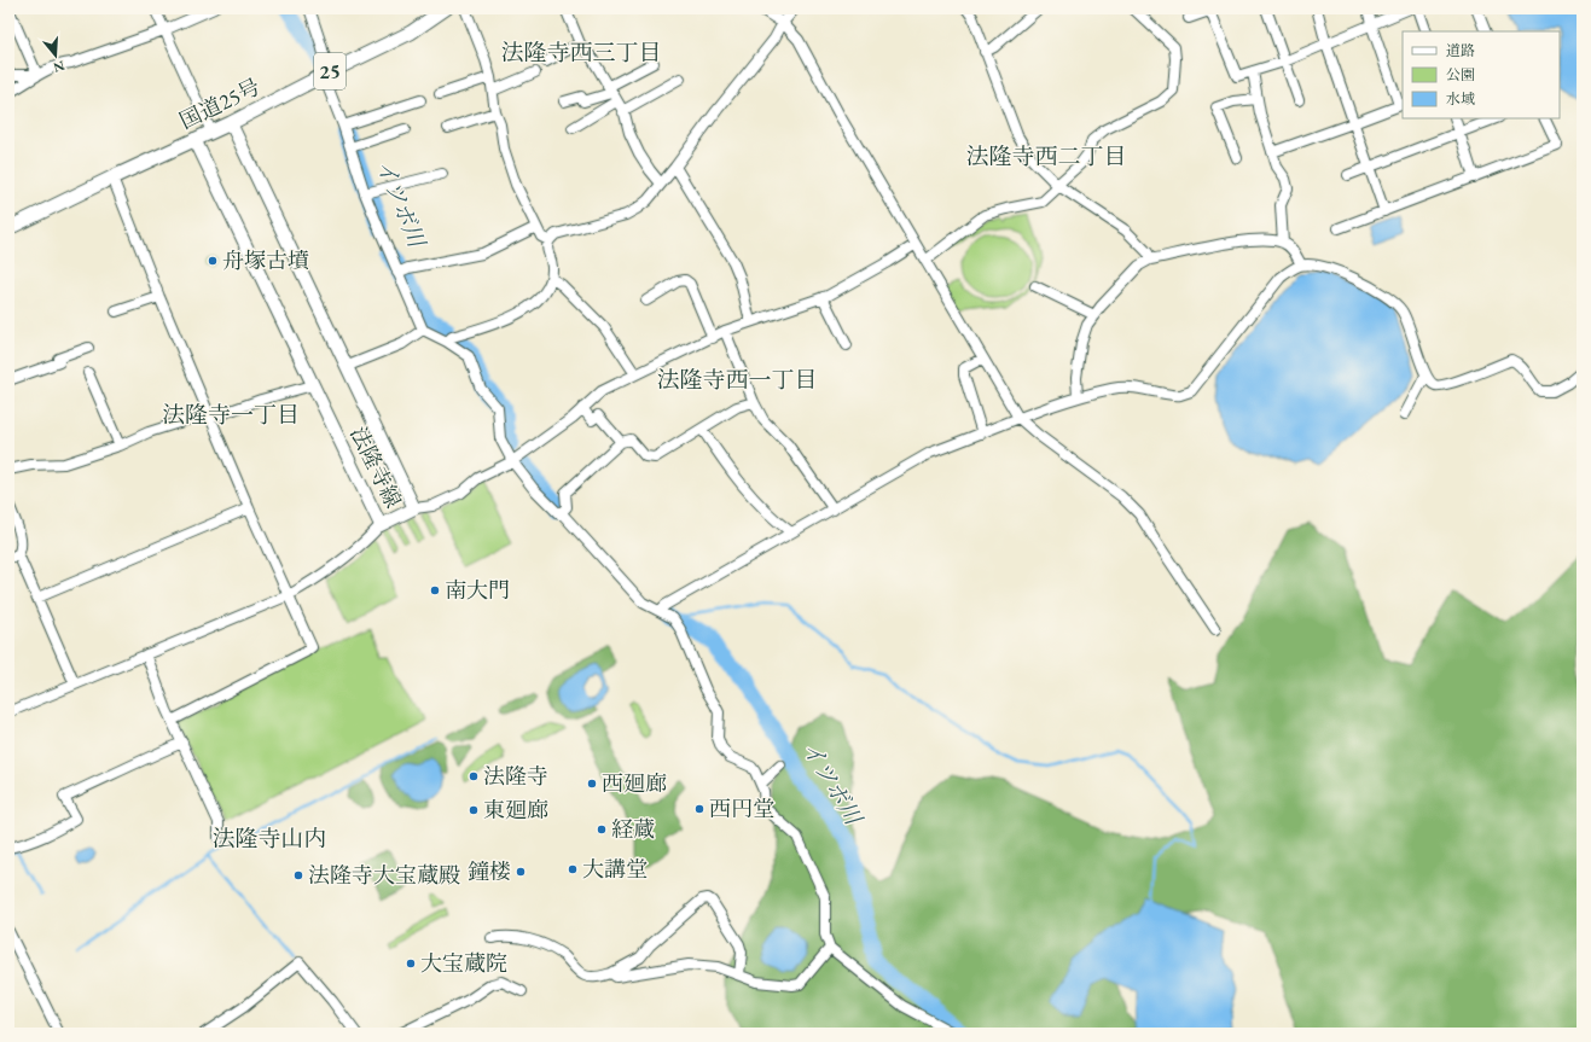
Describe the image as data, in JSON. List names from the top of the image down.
{
  "streets": {
    "highway": ["25", "国道25号"],
    "main road": ["法隆寺線"]
  },
  "crossings": [
    ["国道25号", "法隆寺線"]
  ],
  "districts": [
    "法隆寺西三丁目",
    "法隆寺西二丁目",
    "法隆寺西一丁目",
    "法隆寺一丁目",
    "法隆寺山内"
  ],
  "water": ["イツボ川"],
  "places": [
    "舟塚古墳",
    "南大門",
    "法隆寺",
    "西廻廊",
    "西円堂",
    "東廻廊",
    "経蔵",
    "大講堂",
    "鐘楼",
    "法隆寺大宝蔵殿",
    "大宝蔵院"
  ],
  "legend": ["道路", "公園", "水域"],
  "north": "bottom"
}
